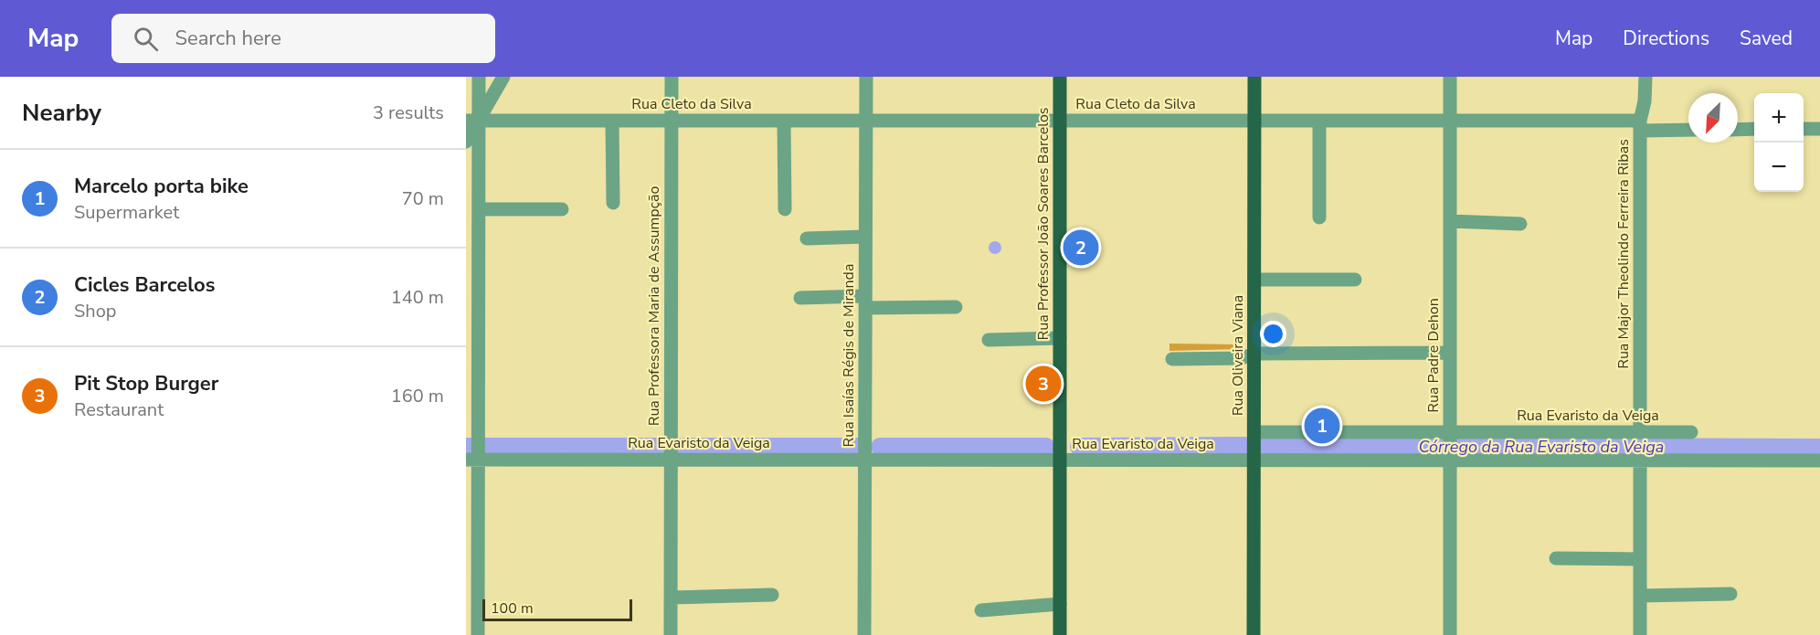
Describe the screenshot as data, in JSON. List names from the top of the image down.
{
  "streets": {
    "main road": ["Rua Professor João Soares Barcelos", "Rua Oliveira Viana"],
    "street": [
      "Rua Cleto da Silva",
      "Rua Major Theolindo Ferreira Ribas",
      "Rua Professora Maria de Assumpção",
      "Rua Isaías Régis de Miranda",
      "Rua Padre Dehon",
      "Rua Evaristo da Veiga"
    ]
  },
  "crossings": [
    ["Rua Cleto da Silva", "Rua Professor João Soares Barcelos"],
    ["Rua Cleto da Silva", "Rua Major Theolindo Ferreira Ribas"],
    ["Rua Cleto da Silva", "Rua Professora Maria de Assumpção"],
    ["Rua Cleto da Silva", "Rua Isaías Régis de Miranda"],
    ["Rua Cleto da Silva", "Rua Oliveira Viana"],
    ["Rua Cleto da Silva", "Rua Padre Dehon"],
    ["Rua Professor João Soares Barcelos", "Rua Evaristo da Veiga"],
    ["Rua Major Theolindo Ferreira Ribas", "Rua Evaristo da Veiga"],
    ["Rua Professora Maria de Assumpção", "Rua Evaristo da Veiga"],
    ["Rua Isaías Régis de Miranda", "Rua Evaristo da Veiga"],
    ["Rua Oliveira Viana", "Rua Evaristo da Veiga"],
    ["Rua Padre Dehon", "Rua Evaristo da Veiga"]
  ],
  "water": ["Córrego da Rua Evaristo da Veiga"],
  "scale_bar": "100 m",
  "north": "bottom left",
  "page": {
    "header": "Map",
    "search": "Search here",
    "nav": ["Map", "Directions", "Saved"],
    "heading": ["Nearby", "3 results"],
    "map_buttons": ["+", "−"],
    "list": [
      {
        "mark": "1",
        "name": "Marcelo porta bike",
        "note": "Supermarket",
        "value": "70 m"
      },
      {
        "mark": "2",
        "name": "Cicles Barcelos",
        "note": "Shop",
        "value": "140 m"
      },
      {
        "mark": "3",
        "name": "Pit Stop Burger",
        "note": "Restaurant",
        "value": "160 m"
      }
    ],
    "pins": ["2", "3", "1"],
    "scale": "100 m"
  }
}
